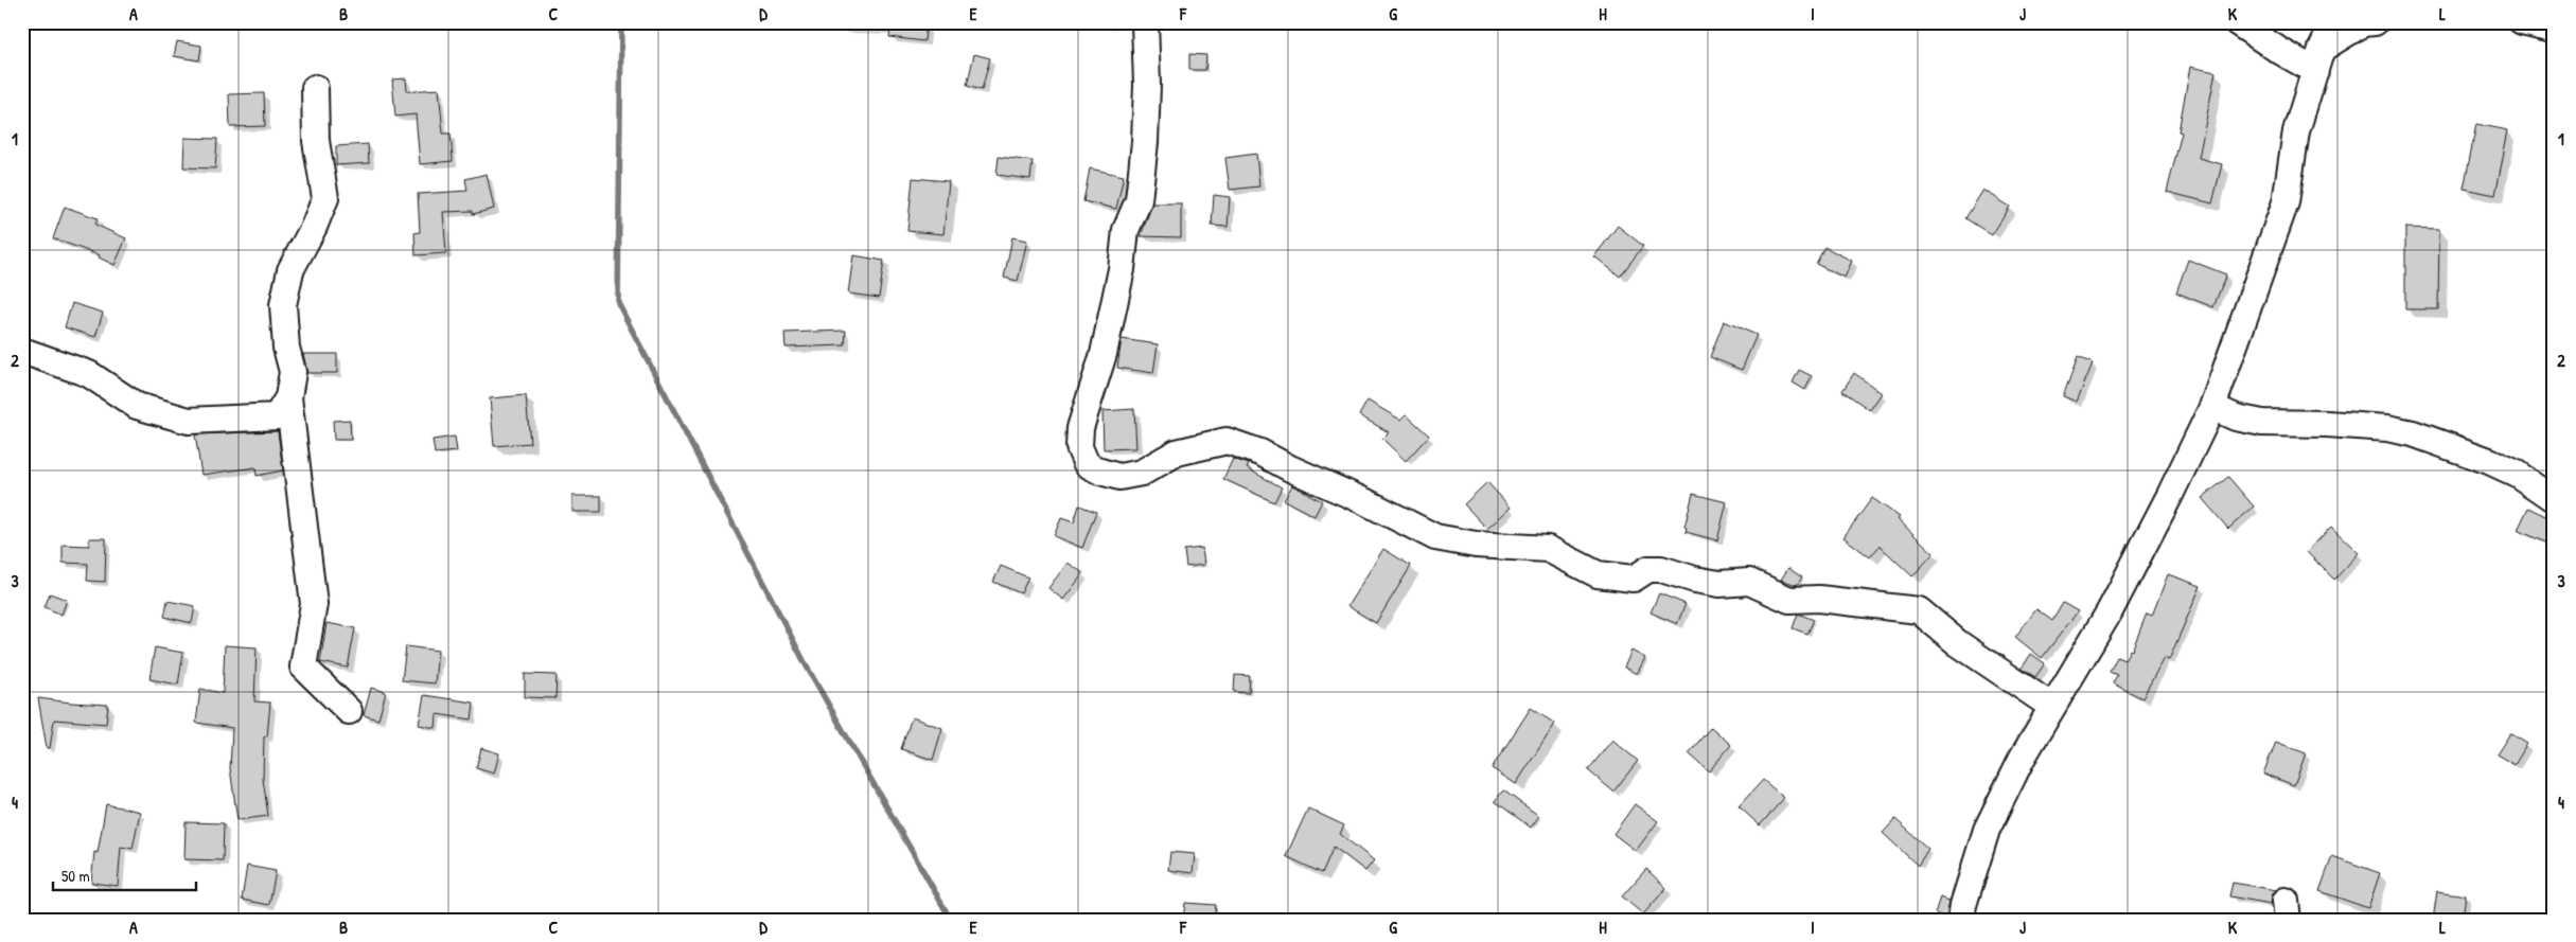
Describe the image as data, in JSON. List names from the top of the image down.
{
  "scale_bar": "50 m",
  "grid": {
    "columns": [
      "A",
      "B",
      "C",
      "D",
      "E",
      "F",
      "G",
      "H",
      "I",
      "J",
      "K",
      "L"
    ],
    "rows": [
      "1",
      "2",
      "3",
      "4"
    ]
  }
}
